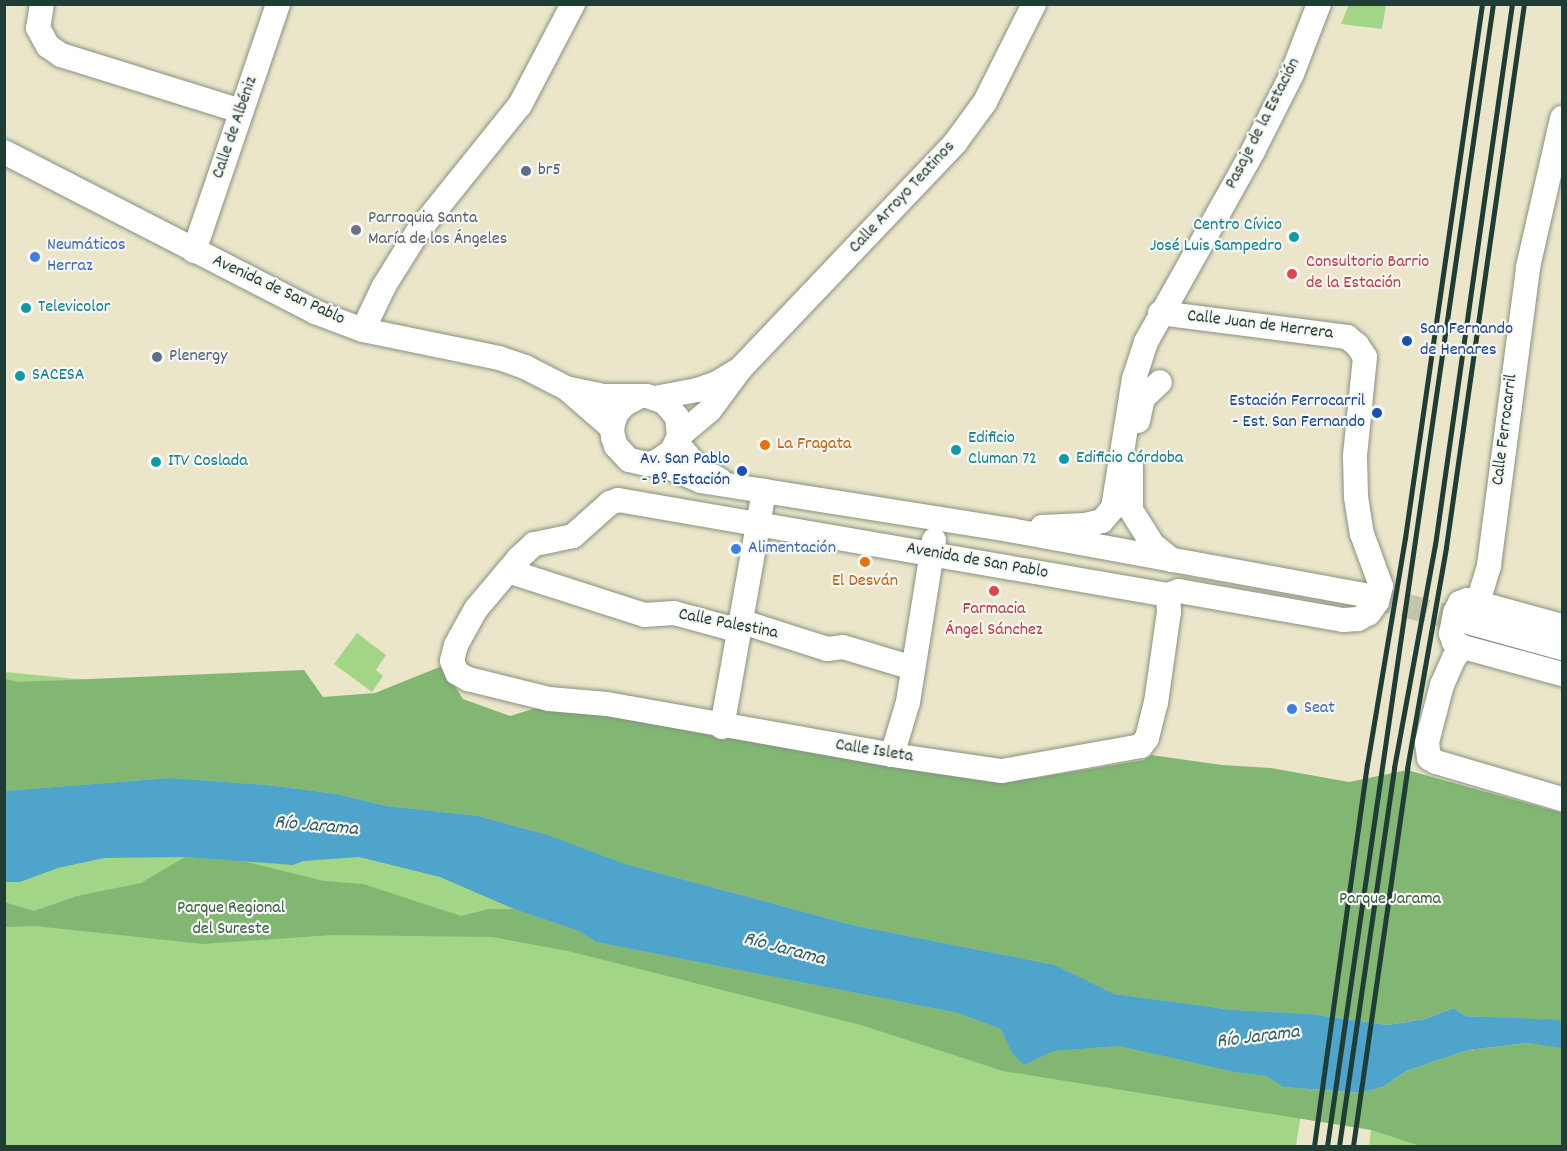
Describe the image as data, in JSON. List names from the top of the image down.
{
  "streets": {
    "street": [
      "Pasaje de la Estación",
      "Calle de Albéniz",
      "Calle Arroyo Teatinos",
      "Avenida de San Pablo",
      "Calle Juan de Herrera",
      "Calle Ferrocarril",
      "Calle Palestina",
      "Calle Isleta"
    ]
  },
  "crossings": [
    ["Pasaje de la Estación", "Avenida de San Pablo"],
    ["Pasaje de la Estación", "Calle Juan de Herrera"],
    ["Calle de Albéniz", "Avenida de San Pablo"],
    ["Calle Arroyo Teatinos", "Avenida de San Pablo"],
    ["Avenida de San Pablo", "Calle Juan de Herrera"],
    ["Avenida de San Pablo", "Calle Palestina"],
    ["Avenida de San Pablo", "Calle Isleta"],
    ["Calle Palestina", "Calle Isleta"]
  ],
  "water": ["Río Jarama"],
  "parks": ["Parque Jarama", "Parque Regional del Sureste"],
  "places": [
    "br5",
    "Parroquia Santa María de los Ángeles",
    "Centro Cívico José Luis Sampedro",
    "Neumáticos Herraz",
    "Consultorio Barrio de la Estación",
    "Televicolor",
    "San Fernando de Henares",
    "Plenergy",
    "SACESA",
    "Estación Ferrocarril - Est. San Fernando",
    "La Fragata",
    "Edificio Cluman 72",
    "Edificio Córdoba",
    "ITV Coslada",
    "Av. San Pablo - Bº Estación",
    "Alimentación",
    "El Desván",
    "Farmacia Ángel Sánchez",
    "Seat"
  ]
}
